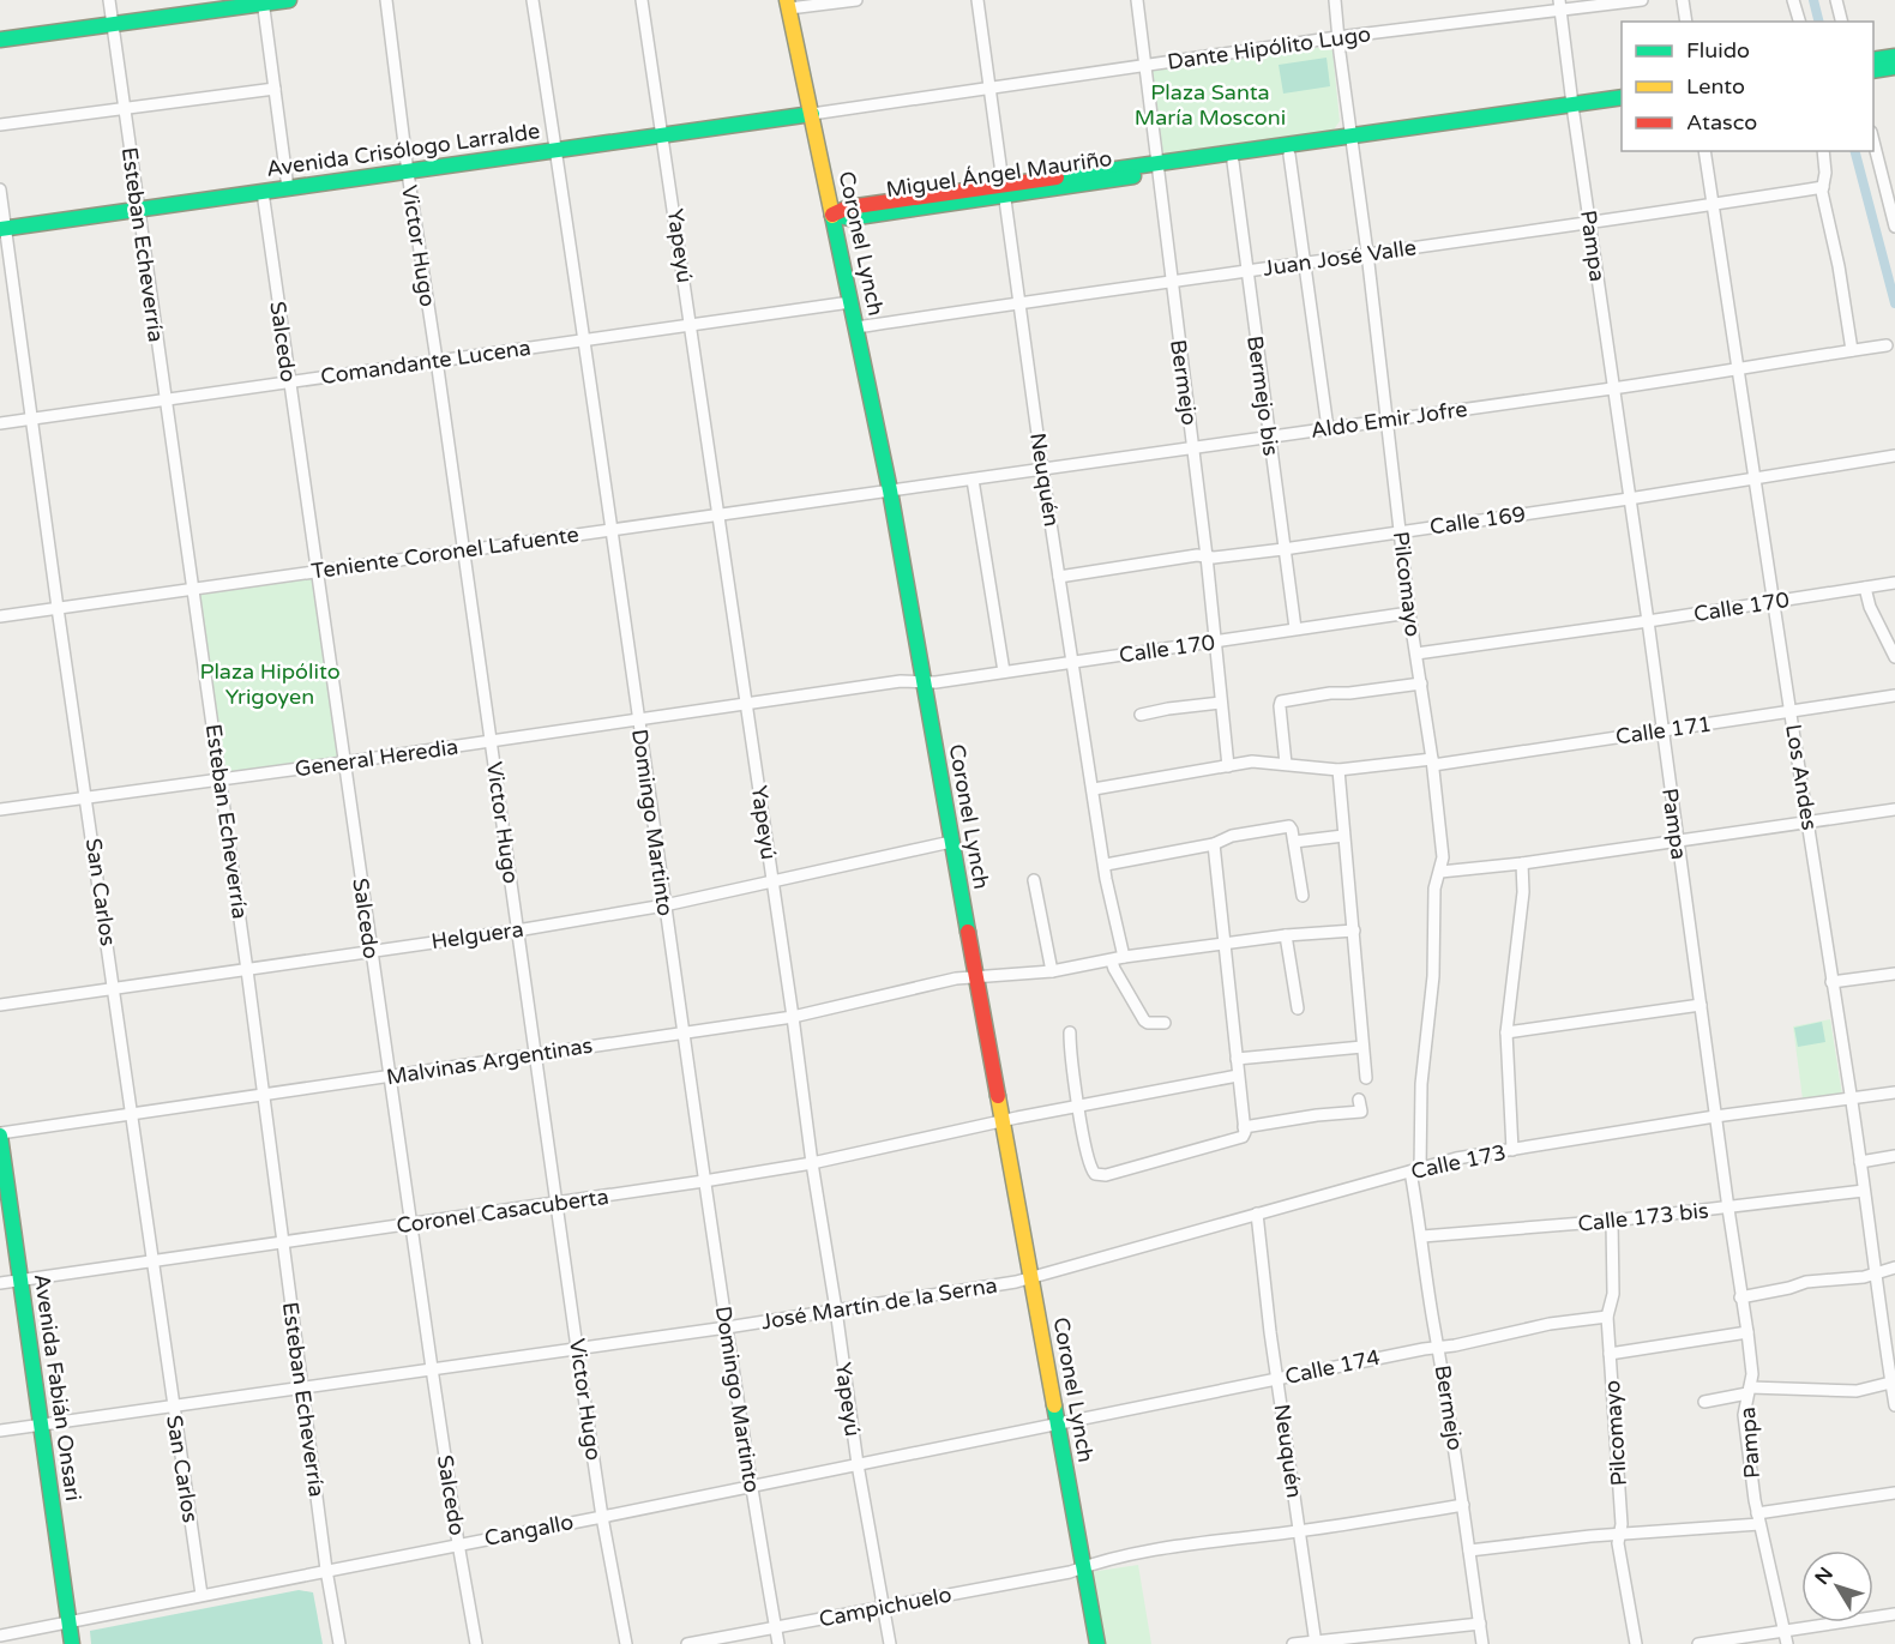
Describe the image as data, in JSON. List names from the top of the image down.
{
  "streets": {
    "main road": [
      "Avenida Crisólogo Larralde",
      "Miguel Ángel Mauriño",
      "Coronel Lynch",
      "Avenida Fabián Onsari"
    ],
    "street": [
      "Dante Hipólito Lugo",
      "Esteban Echeverría",
      "Victor Hugo",
      "Yapeyú",
      "Pampa",
      "Juan José Valle",
      "Salcedo",
      "Comandante Lucena",
      "Bermejo",
      "Bermejo bis",
      "Aldo Emir Jofre",
      "Neuquén",
      "Calle 169",
      "Teniente Coronel Lafuente",
      "Pilcomayo",
      "Calle 170",
      "Calle 171",
      "General Heredia",
      "Los Andes",
      "Domingo Martinto",
      "San Carlos",
      "Helguera",
      "Malvinas Argentinas",
      "Calle 173",
      "Coronel Casacuberta",
      "Calle 173 bis",
      "José Martín de la Serna",
      "Calle 174",
      "Cangallo",
      "Campichuelo"
    ]
  },
  "crossings": [
    ["Dante Hipólito Lugo", "Avenida Crisólogo Larralde"],
    ["Dante Hipólito Lugo", "Coronel Lynch"],
    ["Dante Hipólito Lugo", "Pampa"],
    ["Dante Hipólito Lugo", "Bermejo"],
    ["Dante Hipólito Lugo", "Neuquén"],
    ["Dante Hipólito Lugo", "Pilcomayo"],
    ["Avenida Crisólogo Larralde", "Coronel Lynch"],
    ["Avenida Crisólogo Larralde", "Esteban Echeverría"],
    ["Avenida Crisólogo Larralde", "Victor Hugo"],
    ["Avenida Crisólogo Larralde", "Yapeyú"],
    ["Avenida Crisólogo Larralde", "Salcedo"],
    ["Avenida Crisólogo Larralde", "Domingo Martinto"],
    ["Avenida Crisólogo Larralde", "San Carlos"],
    ["Miguel Ángel Mauriño", "Coronel Lynch"],
    ["Miguel Ángel Mauriño", "Pampa"],
    ["Miguel Ángel Mauriño", "Bermejo"],
    ["Miguel Ángel Mauriño", "Bermejo bis"],
    ["Miguel Ángel Mauriño", "Neuquén"],
    ["Miguel Ángel Mauriño", "Pilcomayo"],
    ["Coronel Lynch", "Juan José Valle"],
    ["Coronel Lynch", "Comandante Lucena"],
    ["Coronel Lynch", "Aldo Emir Jofre"],
    ["Coronel Lynch", "Teniente Coronel Lafuente"],
    ["Coronel Lynch", "Calle 170"],
    ["Coronel Lynch", "General Heredia"],
    ["Coronel Lynch", "Helguera"],
    ["Coronel Lynch", "Malvinas Argentinas"],
    ["Coronel Lynch", "Calle 173"],
    ["Coronel Lynch", "Coronel Casacuberta"],
    ["Coronel Lynch", "José Martín de la Serna"],
    ["Coronel Lynch", "Calle 174"],
    ["Coronel Lynch", "Cangallo"],
    ["Coronel Lynch", "Campichuelo"],
    ["Esteban Echeverría", "Comandante Lucena"],
    ["Esteban Echeverría", "Teniente Coronel Lafuente"],
    ["Esteban Echeverría", "General Heredia"],
    ["Esteban Echeverría", "Helguera"],
    ["Esteban Echeverría", "Malvinas Argentinas"],
    ["Esteban Echeverría", "Coronel Casacuberta"],
    ["Esteban Echeverría", "José Martín de la Serna"],
    ["Esteban Echeverría", "Cangallo"],
    ["Victor Hugo", "Comandante Lucena"],
    ["Victor Hugo", "Teniente Coronel Lafuente"],
    ["Victor Hugo", "General Heredia"],
    ["Victor Hugo", "Helguera"],
    ["Victor Hugo", "Malvinas Argentinas"],
    ["Victor Hugo", "Coronel Casacuberta"],
    ["Victor Hugo", "José Martín de la Serna"],
    ["Victor Hugo", "Cangallo"],
    ["Yapeyú", "Comandante Lucena"],
    ["Yapeyú", "Teniente Coronel Lafuente"],
    ["Yapeyú", "General Heredia"],
    ["Yapeyú", "Helguera"],
    ["Yapeyú", "Malvinas Argentinas"],
    ["Yapeyú", "Coronel Casacuberta"],
    ["Yapeyú", "José Martín de la Serna"],
    ["Yapeyú", "Cangallo"],
    ["Yapeyú", "Campichuelo"],
    ["Pampa", "Juan José Valle"],
    ["Pampa", "Aldo Emir Jofre"],
    ["Pampa", "Calle 169"],
    ["Pampa", "Calle 170"],
    ["Pampa", "Calle 171"],
    ["Pampa", "Calle 173"],
    ["Pampa", "Calle 173 bis"],
    ["Juan José Valle", "Bermejo"],
    ["Juan José Valle", "Bermejo bis"],
    ["Juan José Valle", "Neuquén"],
    ["Juan José Valle", "Pilcomayo"],
    ["Juan José Valle", "Los Andes"],
    ["Salcedo", "Comandante Lucena"],
    ["Salcedo", "Teniente Coronel Lafuente"],
    ["Salcedo", "General Heredia"],
    ["Salcedo", "Helguera"],
    ["Salcedo", "Malvinas Argentinas"],
    ["Salcedo", "Coronel Casacuberta"],
    ["Salcedo", "José Martín de la Serna"],
    ["Salcedo", "Cangallo"],
    ["Comandante Lucena", "Domingo Martinto"],
    ["Comandante Lucena", "San Carlos"],
    ["Bermejo", "Aldo Emir Jofre"],
    ["Bermejo", "Calle 169"],
    ["Bermejo", "Pilcomayo"],
    ["Bermejo", "Calle 170"],
    ["Bermejo", "Calle 171"],
    ["Bermejo", "Calle 173"],
    ["Bermejo", "Calle 173 bis"],
    ["Bermejo", "Calle 174"],
    ["Bermejo", "Campichuelo"],
    ["Bermejo bis", "Aldo Emir Jofre"],
    ["Bermejo bis", "Calle 169"],
    ["Bermejo bis", "Calle 170"],
    ["Aldo Emir Jofre", "Neuquén"],
    ["Aldo Emir Jofre", "Teniente Coronel Lafuente"],
    ["Aldo Emir Jofre", "Pilcomayo"],
    ["Aldo Emir Jofre", "Los Andes"],
    ["Neuquén", "Calle 169"],
    ["Neuquén", "Calle 170"],
    ["Neuquén", "Calle 171"],
    ["Neuquén", "Malvinas Argentinas"],
    ["Neuquén", "Calle 173"],
    ["Neuquén", "Calle 174"],
    ["Neuquén", "Campichuelo"],
    ["Calle 169", "Pilcomayo"],
    ["Calle 169", "Los Andes"],
    ["Teniente Coronel Lafuente", "Domingo Martinto"],
    ["Teniente Coronel Lafuente", "San Carlos"],
    ["Pilcomayo", "Calle 170"],
    ["Pilcomayo", "Calle 171"],
    ["Pilcomayo", "Calle 173"],
    ["Pilcomayo", "Calle 173 bis"],
    ["Pilcomayo", "Calle 174"],
    ["Calle 170", "General Heredia"],
    ["Calle 170", "Los Andes"],
    ["Calle 171", "Los Andes"],
    ["General Heredia", "Domingo Martinto"],
    ["General Heredia", "San Carlos"],
    ["Los Andes", "Calle 173"],
    ["Los Andes", "Calle 173 bis"],
    ["Domingo Martinto", "Helguera"],
    ["Domingo Martinto", "Malvinas Argentinas"],
    ["Domingo Martinto", "Coronel Casacuberta"],
    ["Domingo Martinto", "José Martín de la Serna"],
    ["Domingo Martinto", "Cangallo"],
    ["Domingo Martinto", "Campichuelo"],
    ["San Carlos", "Helguera"],
    ["San Carlos", "Malvinas Argentinas"],
    ["San Carlos", "Coronel Casacuberta"],
    ["San Carlos", "José Martín de la Serna"],
    ["San Carlos", "Cangallo"],
    ["Malvinas Argentinas", "Avenida Fabián Onsari"],
    ["Calle 173", "José Martín de la Serna"],
    ["Coronel Casacuberta", "Avenida Fabián Onsari"],
    ["José Martín de la Serna", "Avenida Fabián Onsari"],
    ["Calle 174", "Cangallo"],
    ["Avenida Fabián Onsari", "Cangallo"]
  ],
  "parks": ["Plaza Santa María Mosconi", "Plaza Hipólito Yrigoyen"],
  "legend": ["Fluido", "Lento", "Atasco"],
  "north": "top left"
}
